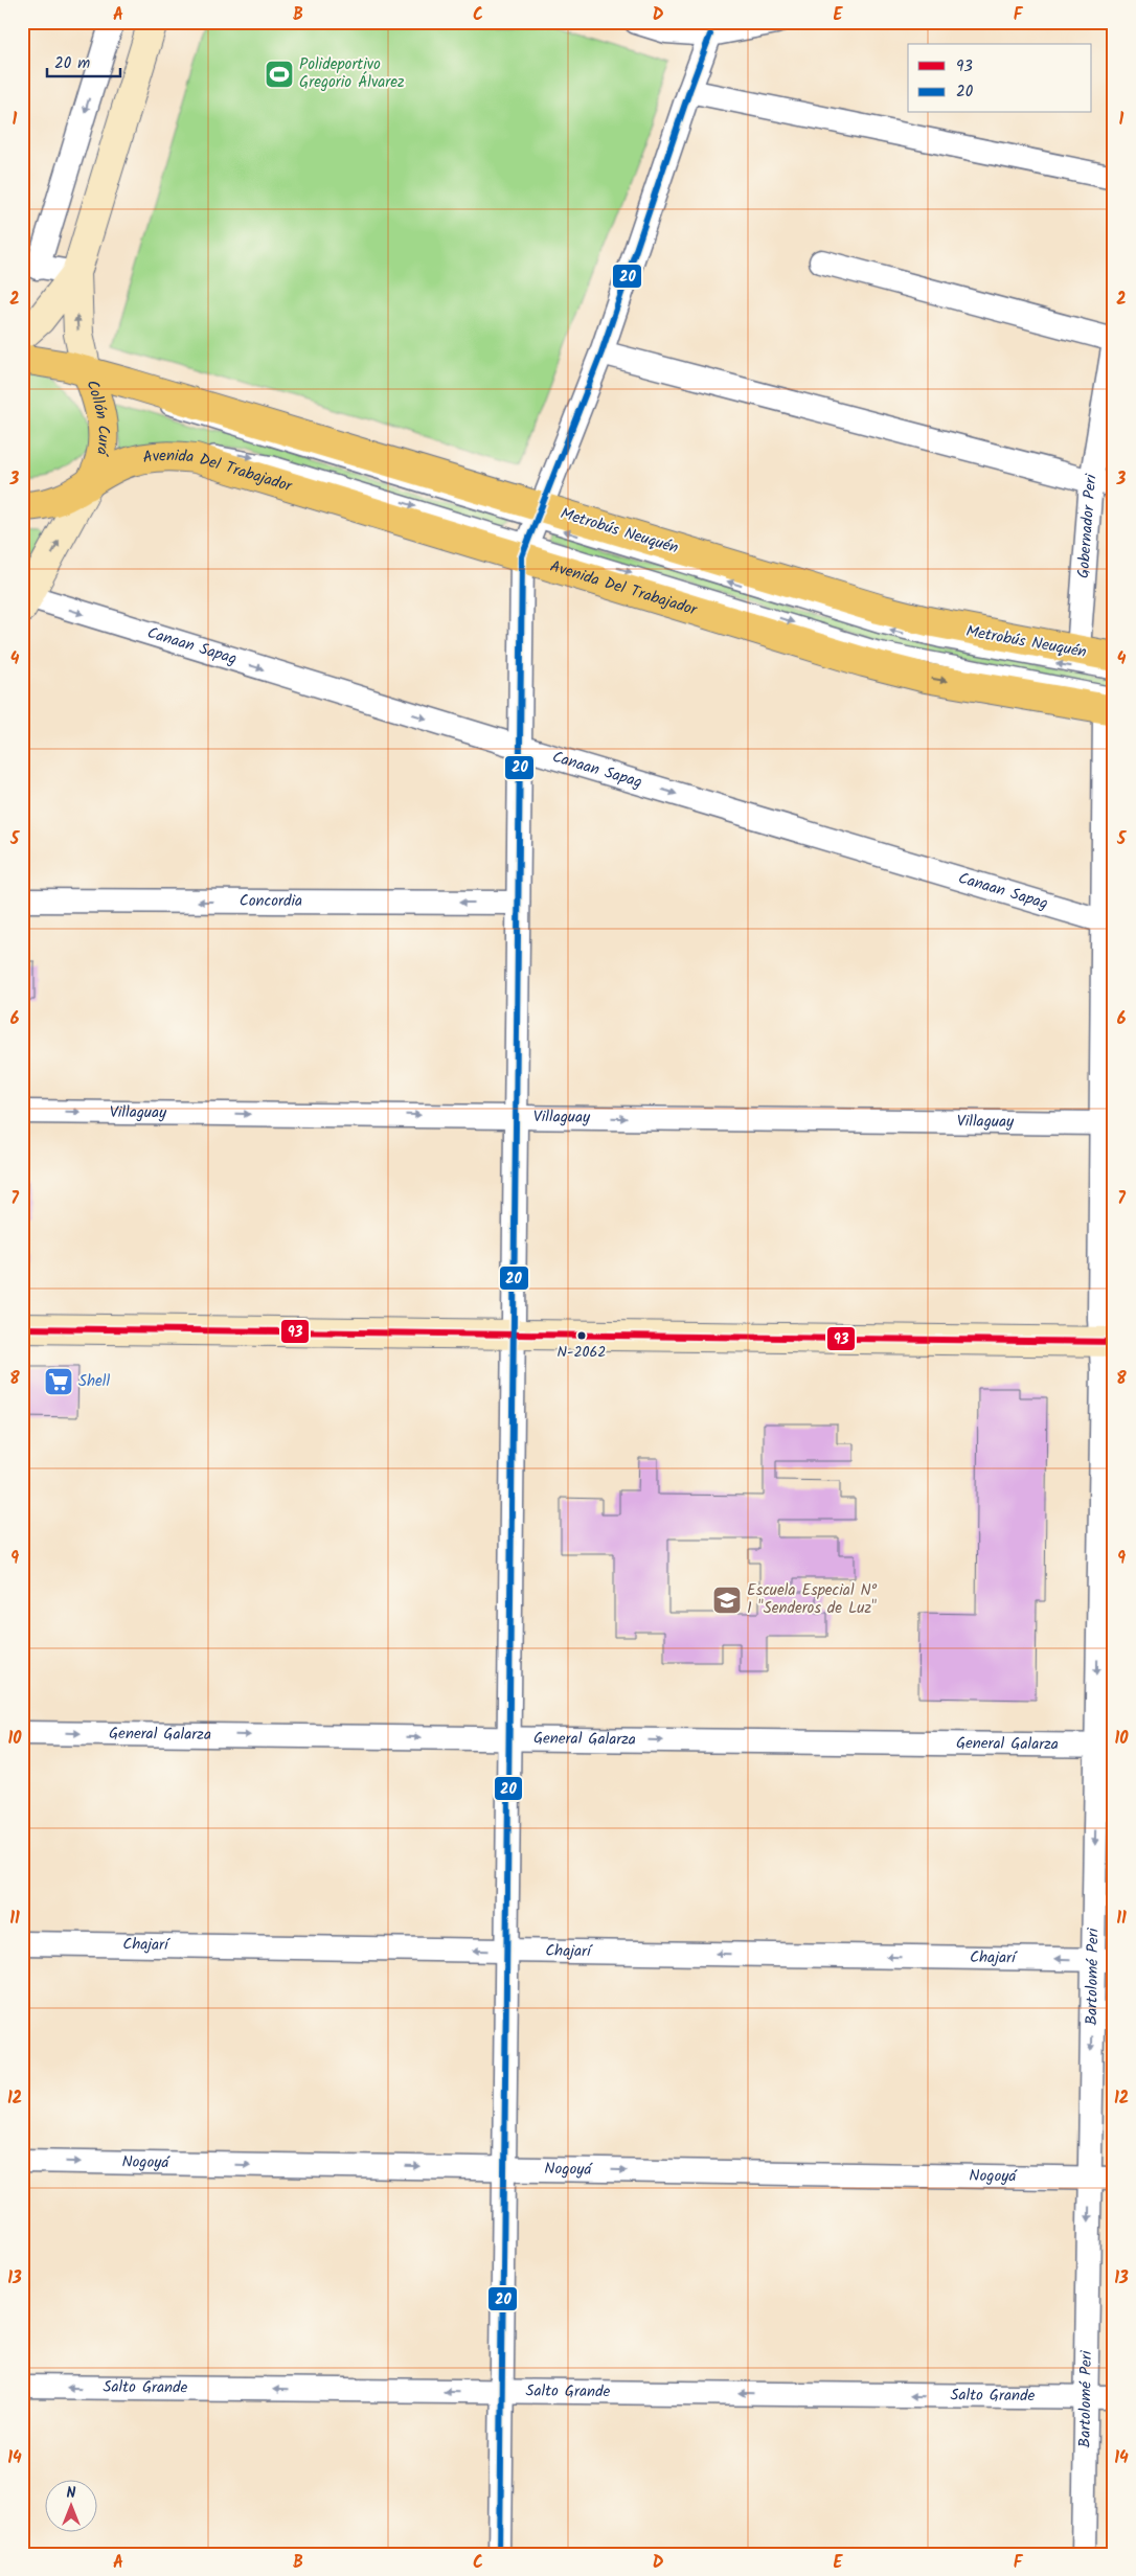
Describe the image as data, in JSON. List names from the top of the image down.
{
  "streets": {
    "main road": ["Collón Curá", "Avenida Del Trabajador"],
    "street": [
      "Gobernador Peri",
      "Canaan Sapag",
      "Concordia",
      "Villaguay",
      "General Galarza",
      "Chajarí",
      "Bartolomé Peri",
      "Nogoyá",
      "Salto Grande"
    ],
    "lane": ["Metrobús Neuquén"]
  },
  "crossings": [
    ["Collón Curá", "Avenida Del Trabajador"],
    ["Collón Curá", "Canaan Sapag"],
    ["Avenida Del Trabajador", "Gobernador Peri"],
    ["Avenida Del Trabajador", "Metrobús Neuquén"],
    ["Avenida Del Trabajador", "Bartolomé Peri"],
    ["Canaan Sapag", "Bartolomé Peri"],
    ["Villaguay", "Bartolomé Peri"],
    ["General Galarza", "Bartolomé Peri"],
    ["Chajarí", "Bartolomé Peri"],
    ["Bartolomé Peri", "Nogoyá"],
    ["Bartolomé Peri", "Salto Grande"]
  ],
  "one_way": [
    "Metrobús Neuquén",
    "Canaan Sapag",
    "Concordia",
    "Villaguay",
    "General Galarza",
    "Chajarí",
    "Bartolomé Peri",
    "Nogoyá",
    "Salto Grande"
  ],
  "places": {
    "sports": ["Polideportivo Gregorio Álvarez"],
    "other": ["N-2062"],
    "supermarket": ["Shell"],
    "school or university": ["Escuela Especial N° 1 \"Senderos de Luz\""]
  },
  "lines": ["transit line 20", "transit line 93"],
  "legend": ["93", "20"],
  "scale_bar": "20 m",
  "north": "top",
  "grid": {
    "columns": [
      "A",
      "B",
      "C",
      "D",
      "E",
      "F"
    ],
    "rows": [
      "1",
      "2",
      "3",
      "4",
      "5",
      "6",
      "7",
      "8",
      "9",
      "10",
      "11",
      "12",
      "13",
      "14"
    ]
  }
}
